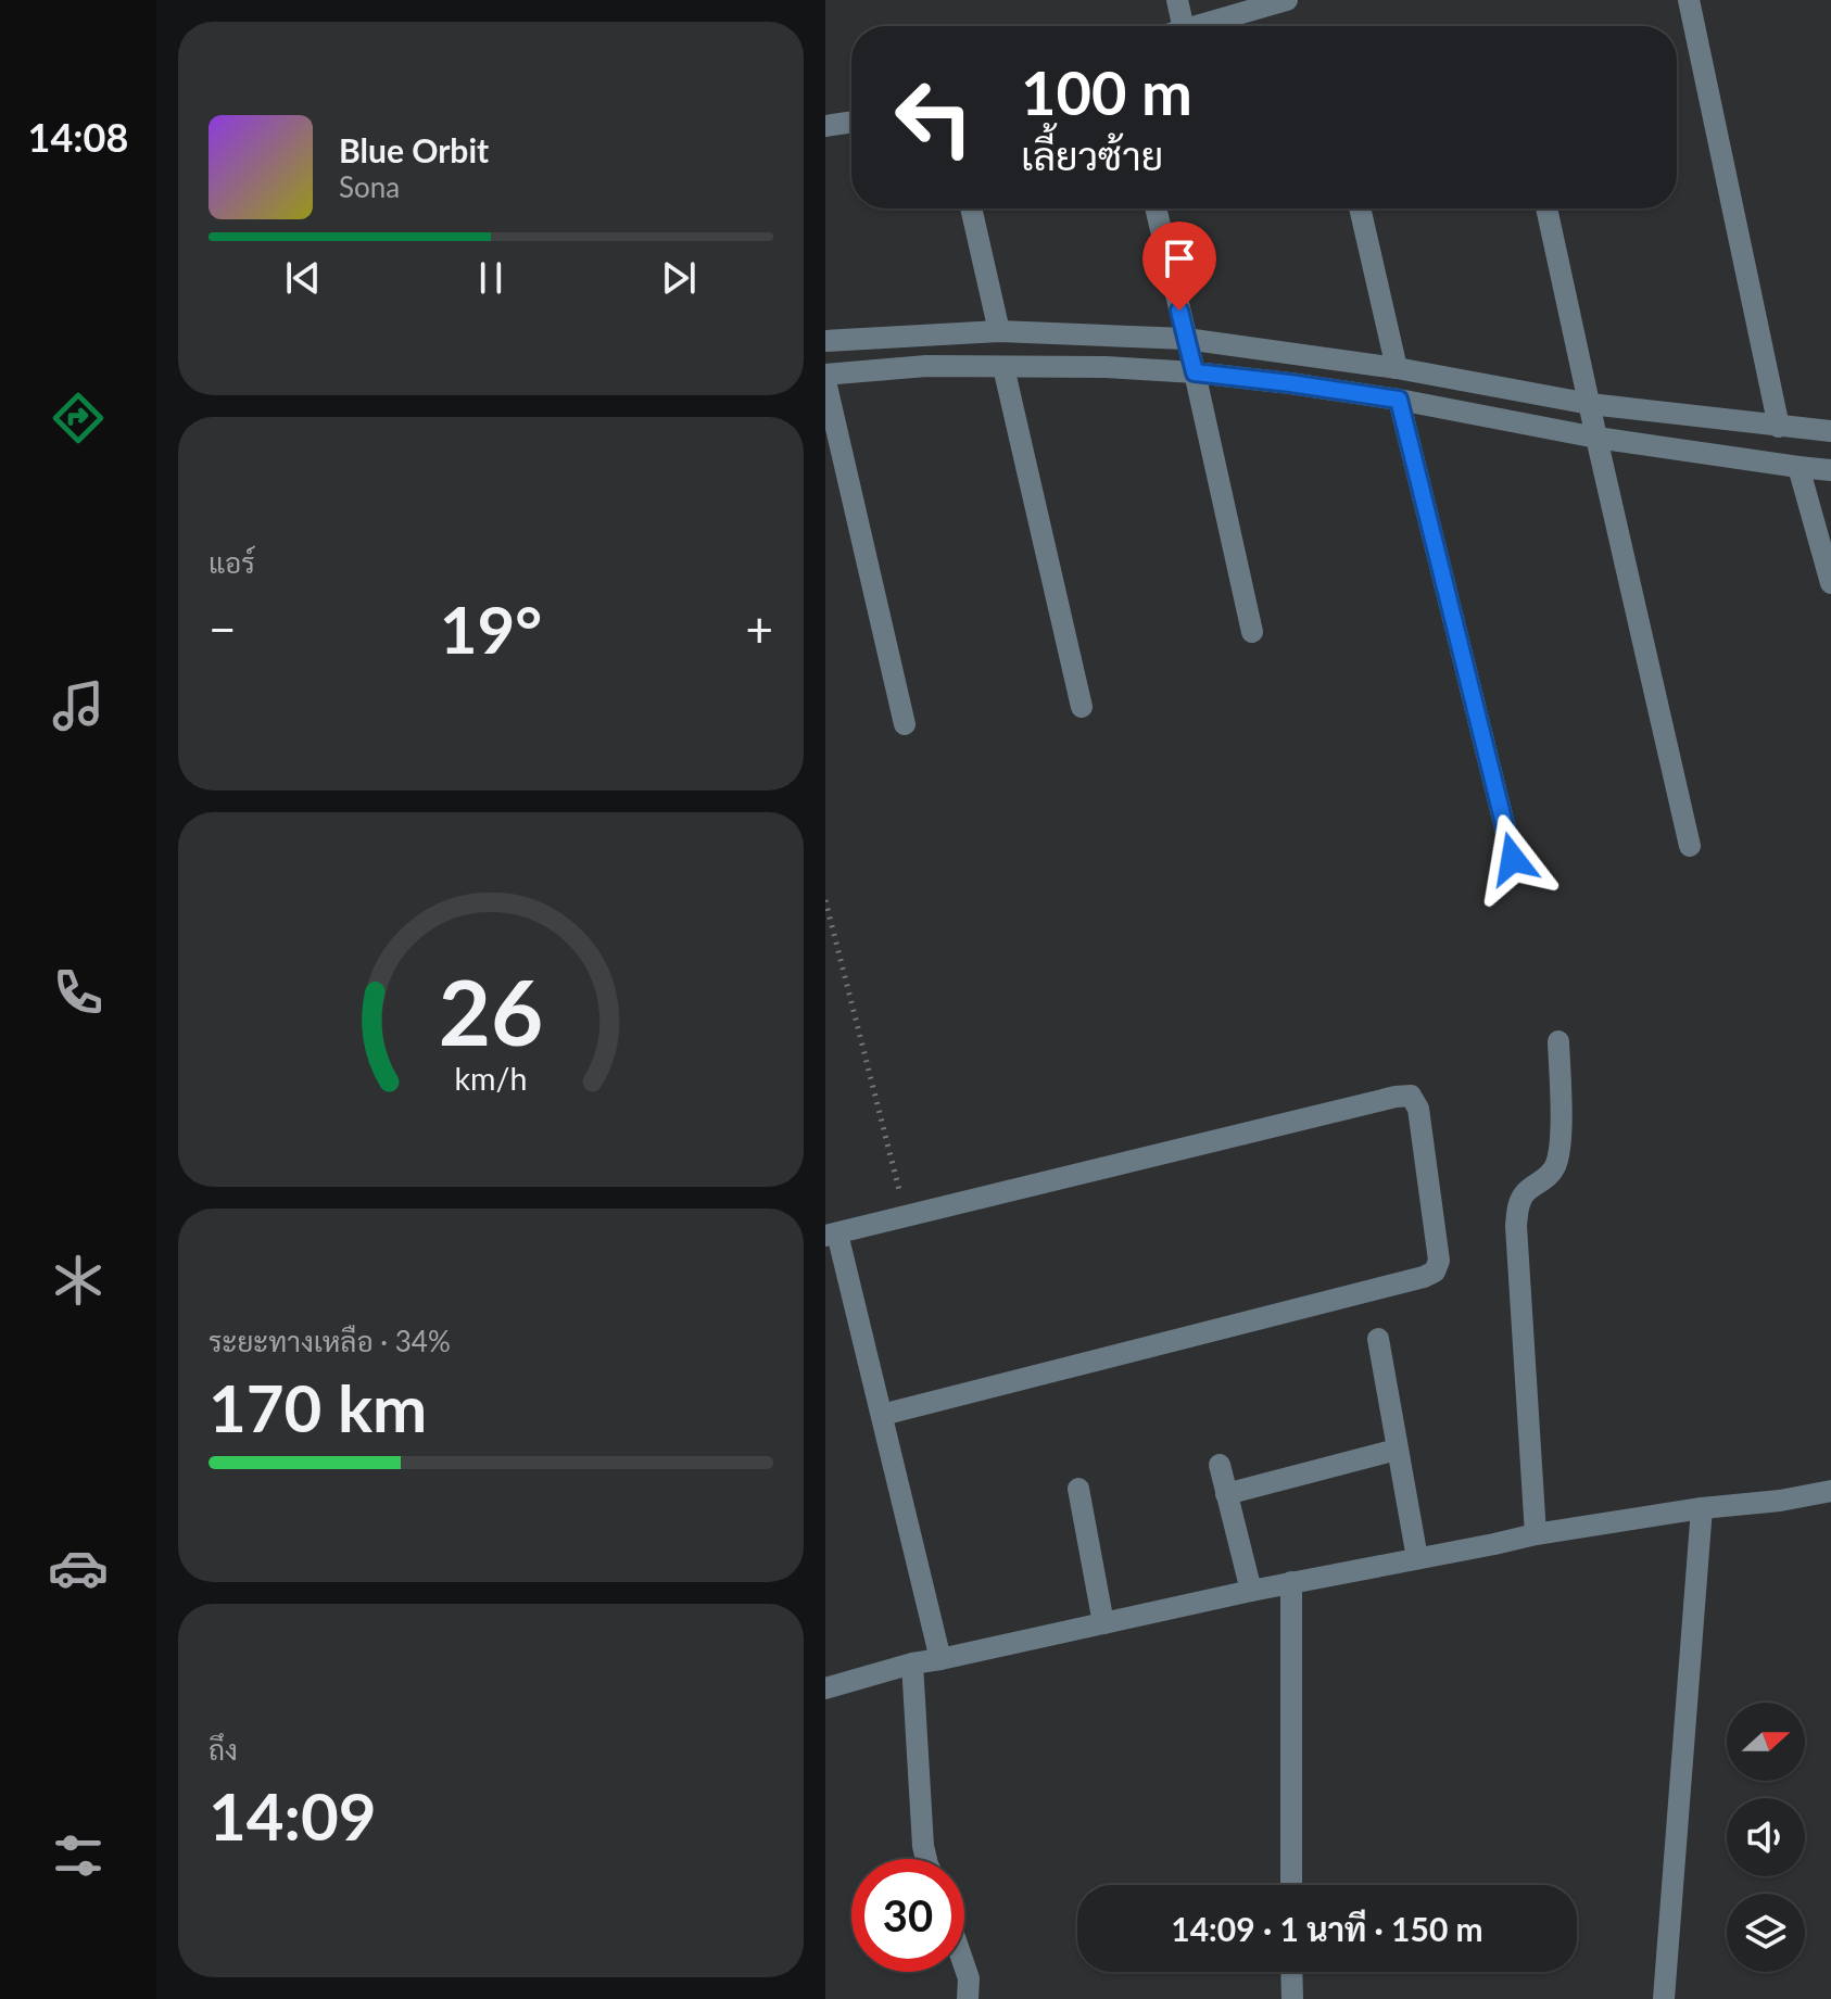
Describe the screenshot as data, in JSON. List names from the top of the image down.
{
  "north": "right",
  "page": {
    "tabs": "14:08",
    "turn": ["100 m", "เลี้ยวซ้าย"],
    "song": ["Blue Orbit", "Sona"],
    "tile": [
      "แอร์",
      ["ระยะทางเหลือ · 34%", "170 km"],
      ["ถึง", "14:09"]
    ],
    "heat": ["−", "19°", "+"],
    "limit": "30",
    "trip": "14:09 · 1 นาที · 150 m",
    "gauge": ["26", "km/h"]
  }
}
